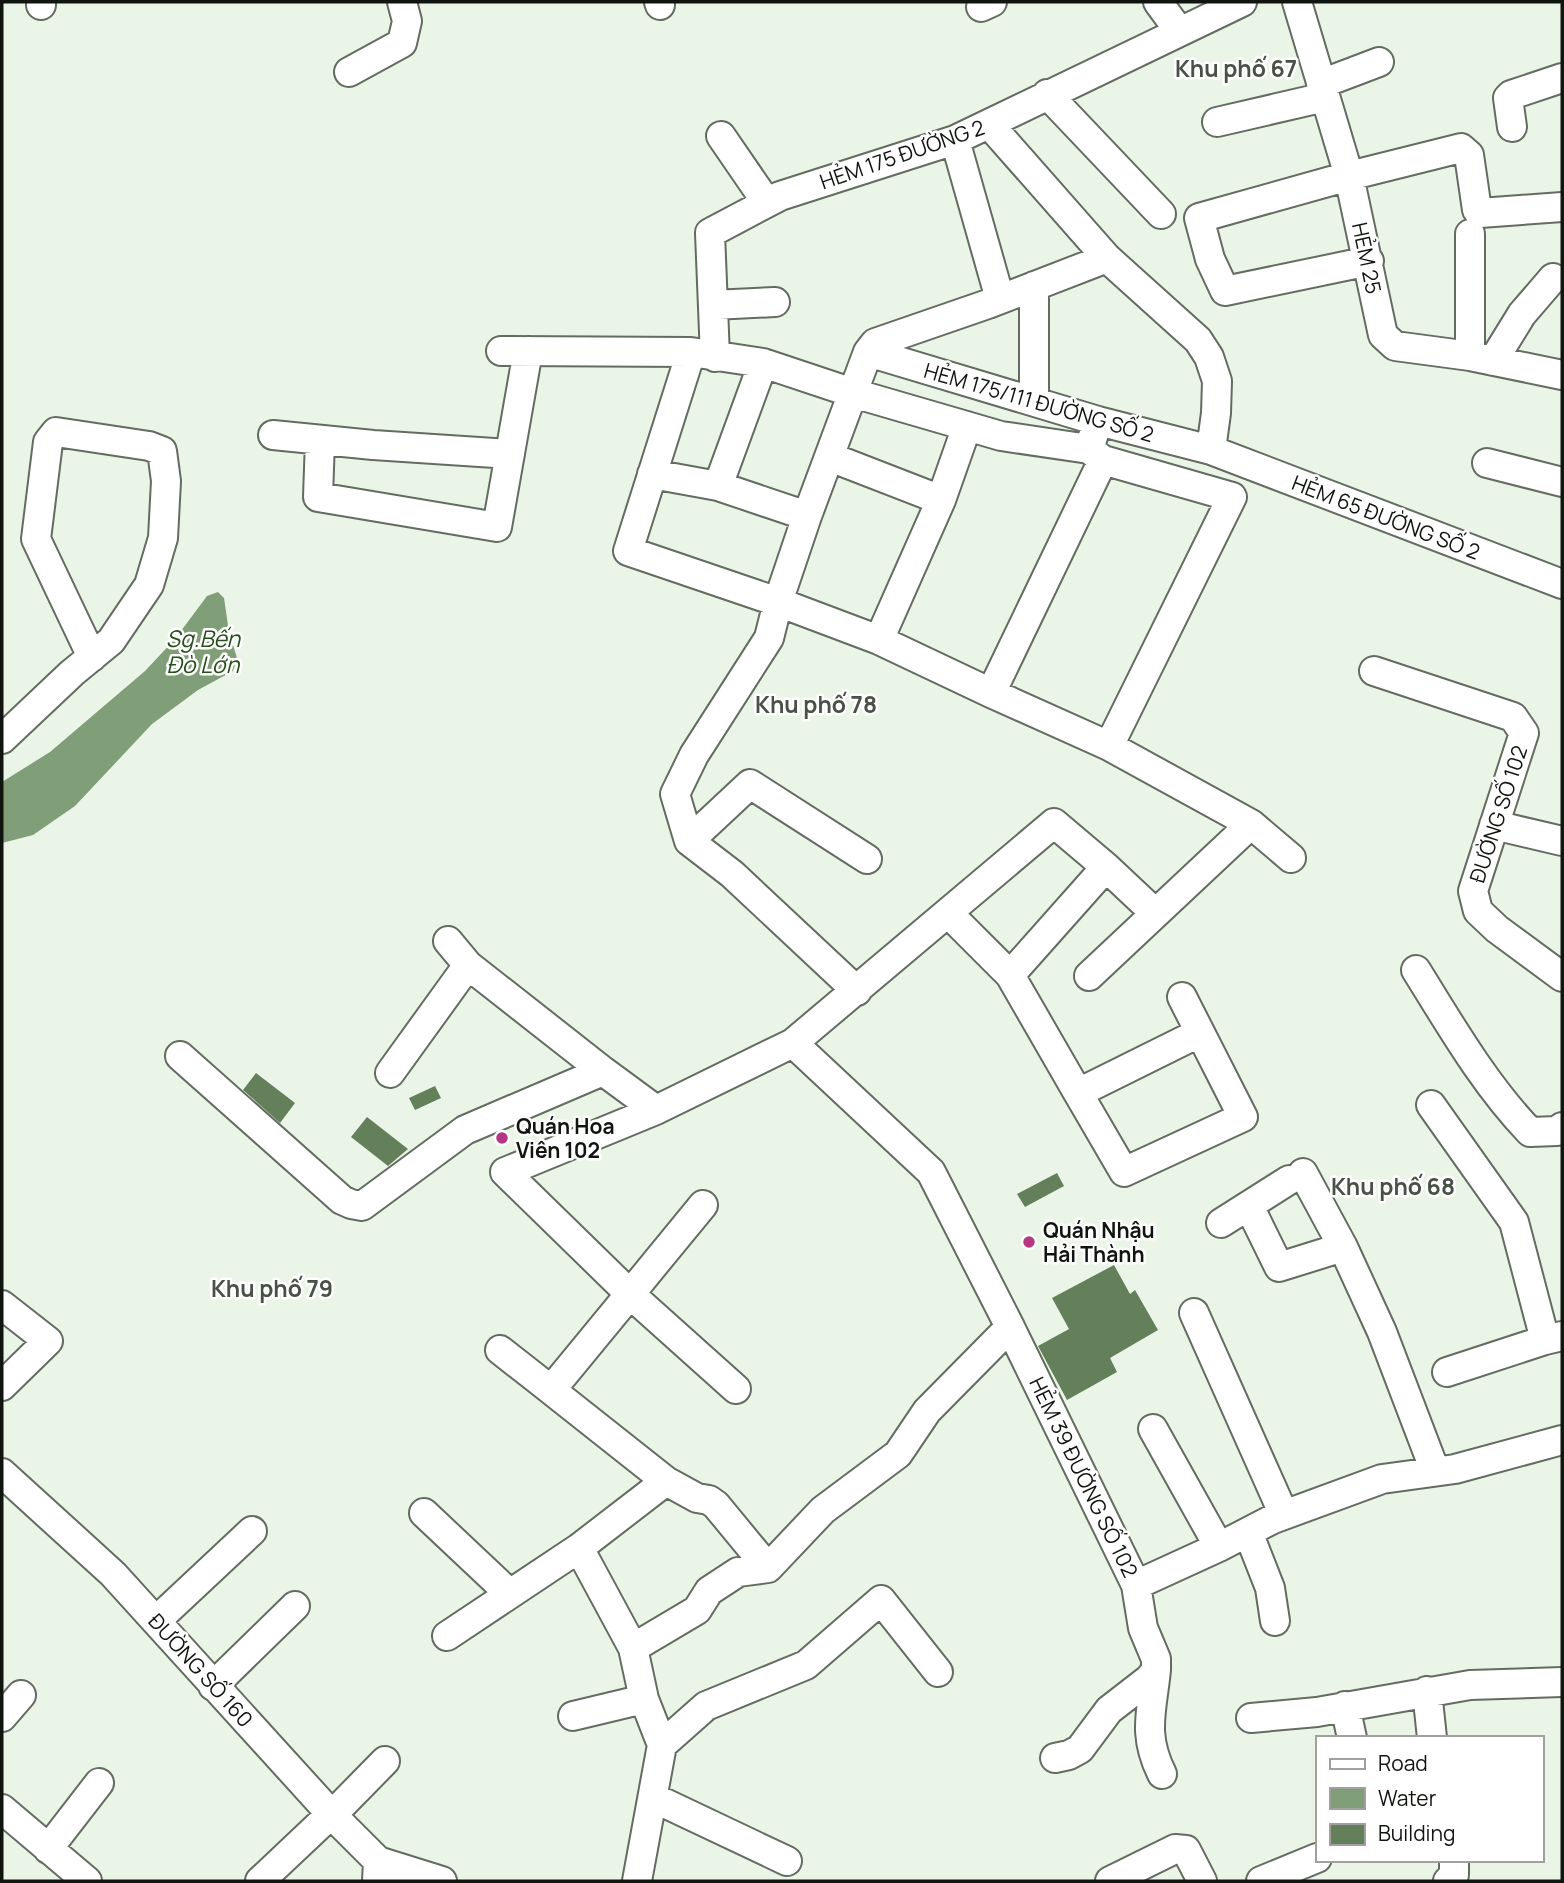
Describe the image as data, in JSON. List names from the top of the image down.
{
  "streets": {
    "street": [
      "HẺM 175 ĐƯỜNG 2",
      "HẺM 25",
      "HẺM 175/111 ĐƯỜNG SỐ 2",
      "HẺM 65 ĐƯỜNG SỐ 2",
      "ĐƯỜNG SỐ 102",
      "HẺM 39 ĐƯỜNG SỐ 102",
      "ĐƯỜNG SỐ 160"
    ]
  },
  "crossings": [
    ["HẺM 175/111 ĐƯỜNG SỐ 2", "HẺM 65 ĐƯỜNG SỐ 2"]
  ],
  "districts": [
    "Khu phố 67",
    "Khu phố 78",
    "Khu phố 68",
    "Khu phố 79"
  ],
  "water": ["Sg.Bến Đò Lớn"],
  "places": ["Quán Hoa Viên 102", "Quán Nhậu Hải Thành"],
  "legend": ["Road", "Water", "Building"]
}
